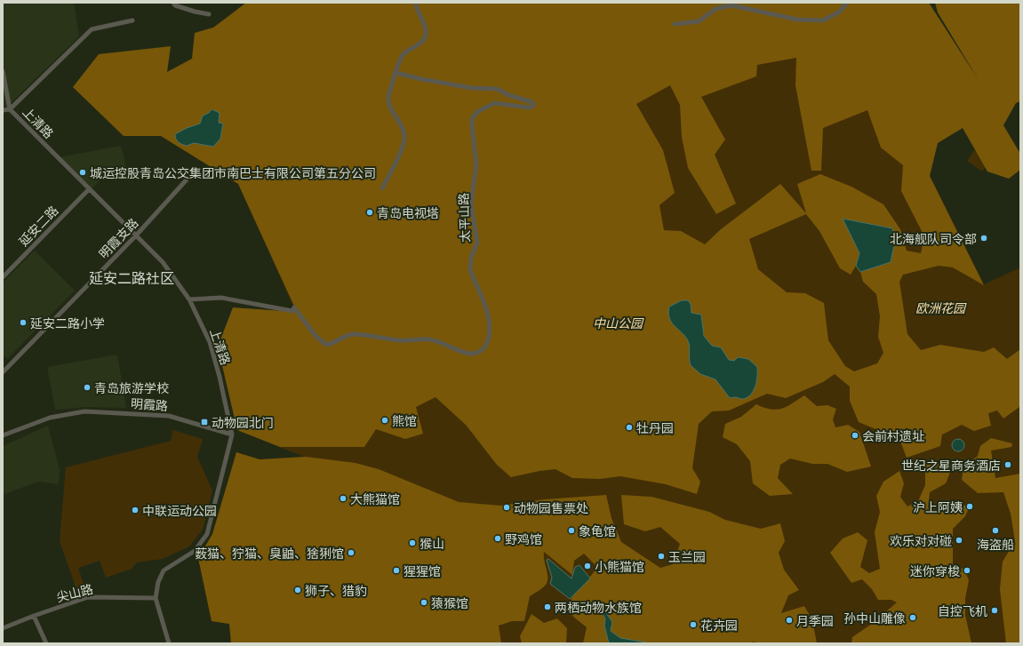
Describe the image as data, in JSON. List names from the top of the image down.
{
  "streets": {
    "street": [
      "上清路",
      "太平山路",
      "延安二路",
      "明霞支路",
      "明霞路",
      "尖山路"
    ]
  },
  "crossings": [
    ["上清路", "太平山路"],
    ["上清路", "延安二路"],
    ["上清路", "明霞支路"],
    ["上清路", "明霞路"],
    ["上清路", "尖山路"]
  ],
  "districts": ["延安二路社区"],
  "parks": ["欧洲花园", "中山公园"],
  "places": {
    "other": [
      "城运控股青岛公交集团市南巴士有限公司第五分公司",
      "青岛电视塔",
      "北海舰队司令部",
      "延安二路小学",
      "青岛旅游学校",
      "熊馆",
      "牡丹园",
      "会前村遗址",
      "世纪之星商务酒店",
      "大熊猫馆",
      "沪上阿姨",
      "动物园售票处",
      "中联运动公园",
      "象龟馆",
      "海盗船",
      "野鸡馆",
      "欢乐对对碰",
      "猴山",
      "薮猫、狞猫、臭鼬、猞猁馆",
      "玉兰园",
      "小熊猫馆",
      "猩猩馆",
      "迷你穿梭",
      "狮子、猎豹",
      "猿猴馆",
      "两栖动物水族馆",
      "自控飞机",
      "孙中山雕像",
      "月季园",
      "花卉园"
    ],
    "transit": ["动物园北门"]
  }
}
